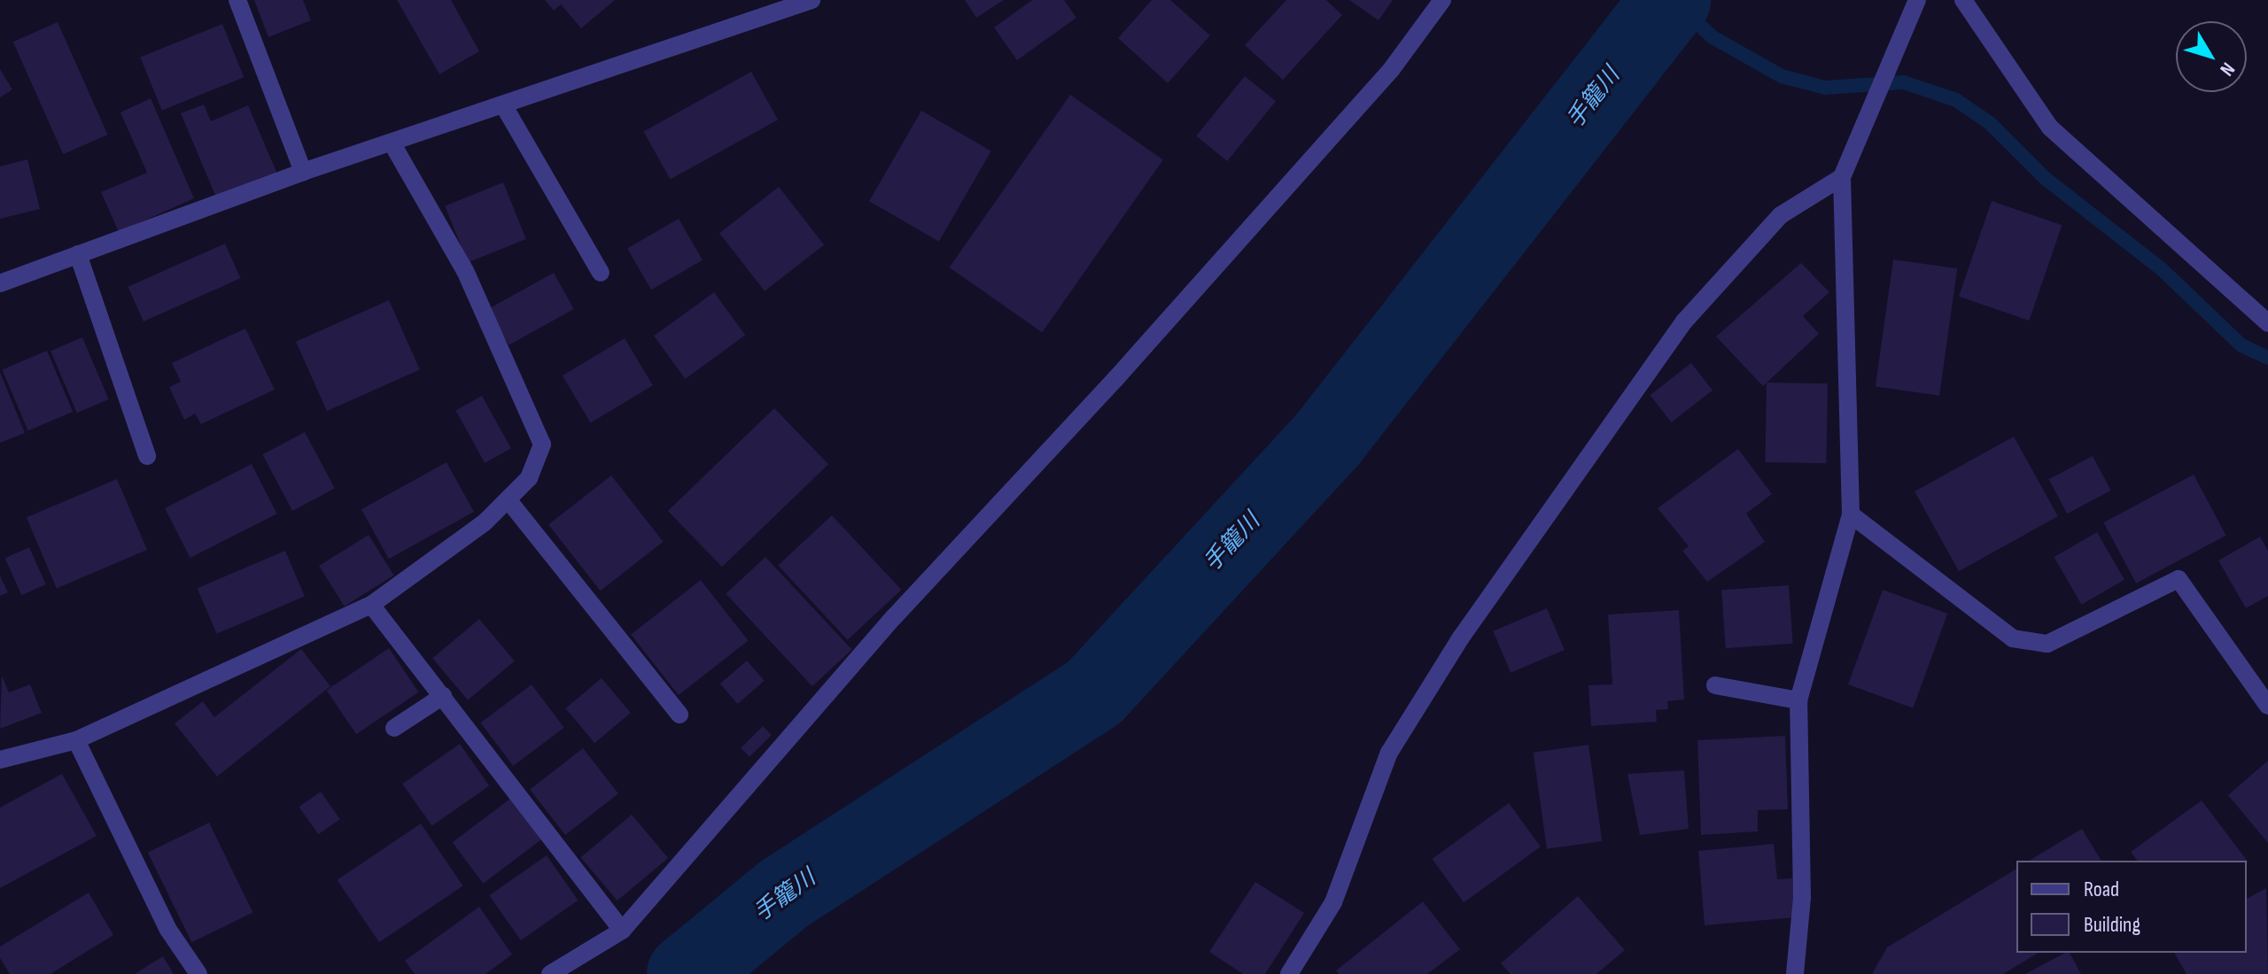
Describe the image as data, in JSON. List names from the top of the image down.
{
  "water": ["手籠川"],
  "legend": ["Road", "Building"],
  "north": "bottom right"
}
